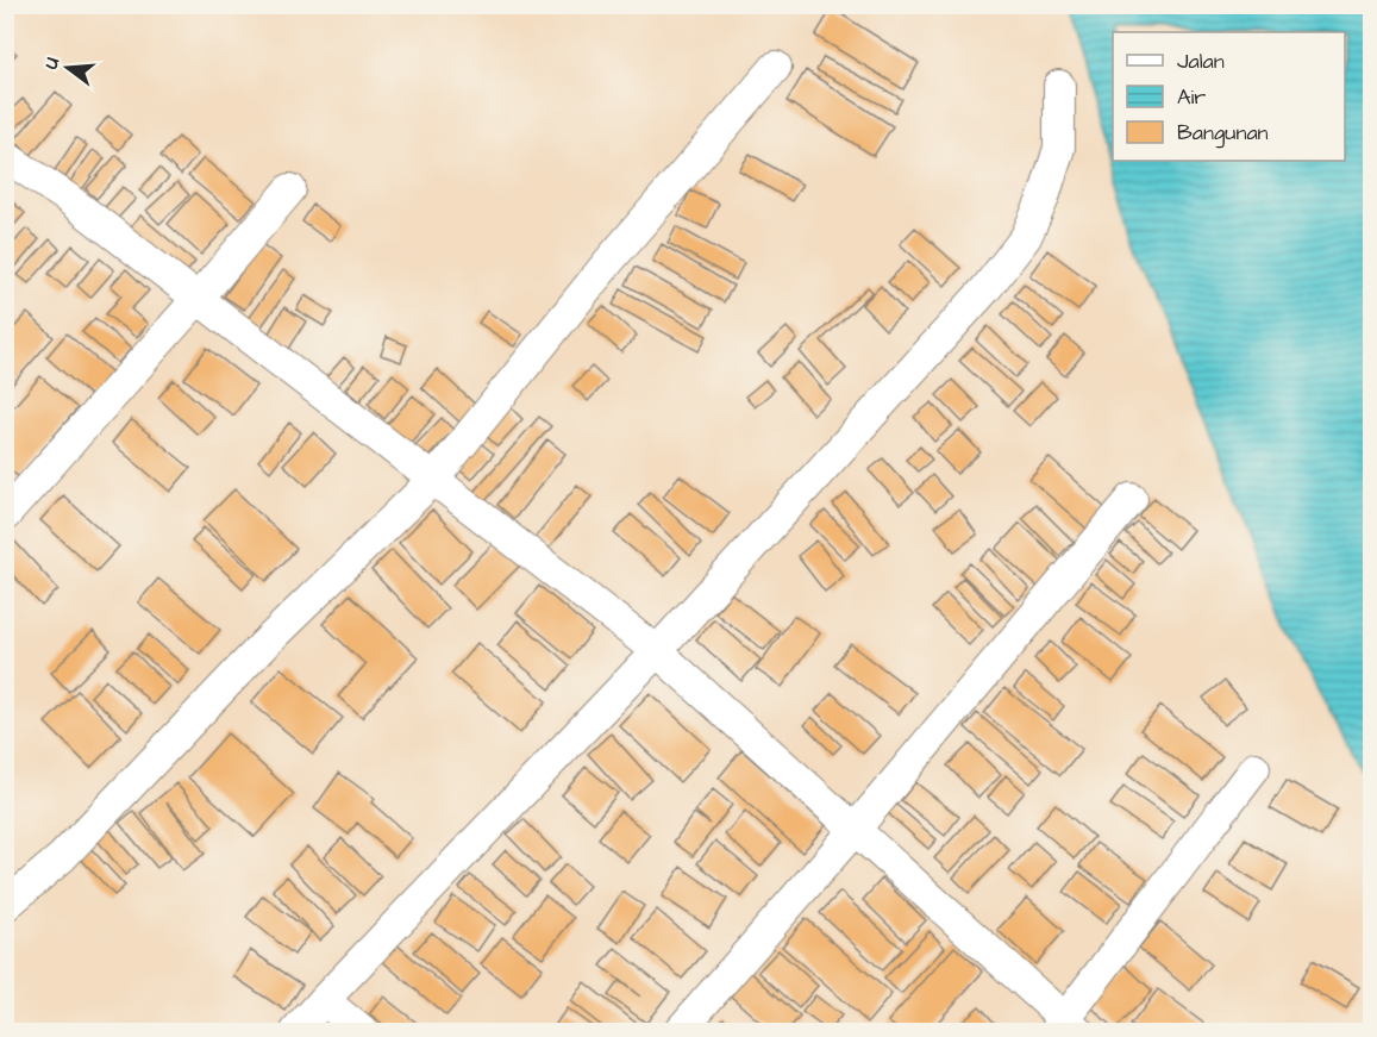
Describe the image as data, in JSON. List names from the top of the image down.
{
  "legend": ["Jalan", "Air", "Bangunan"],
  "north": "left"
}
